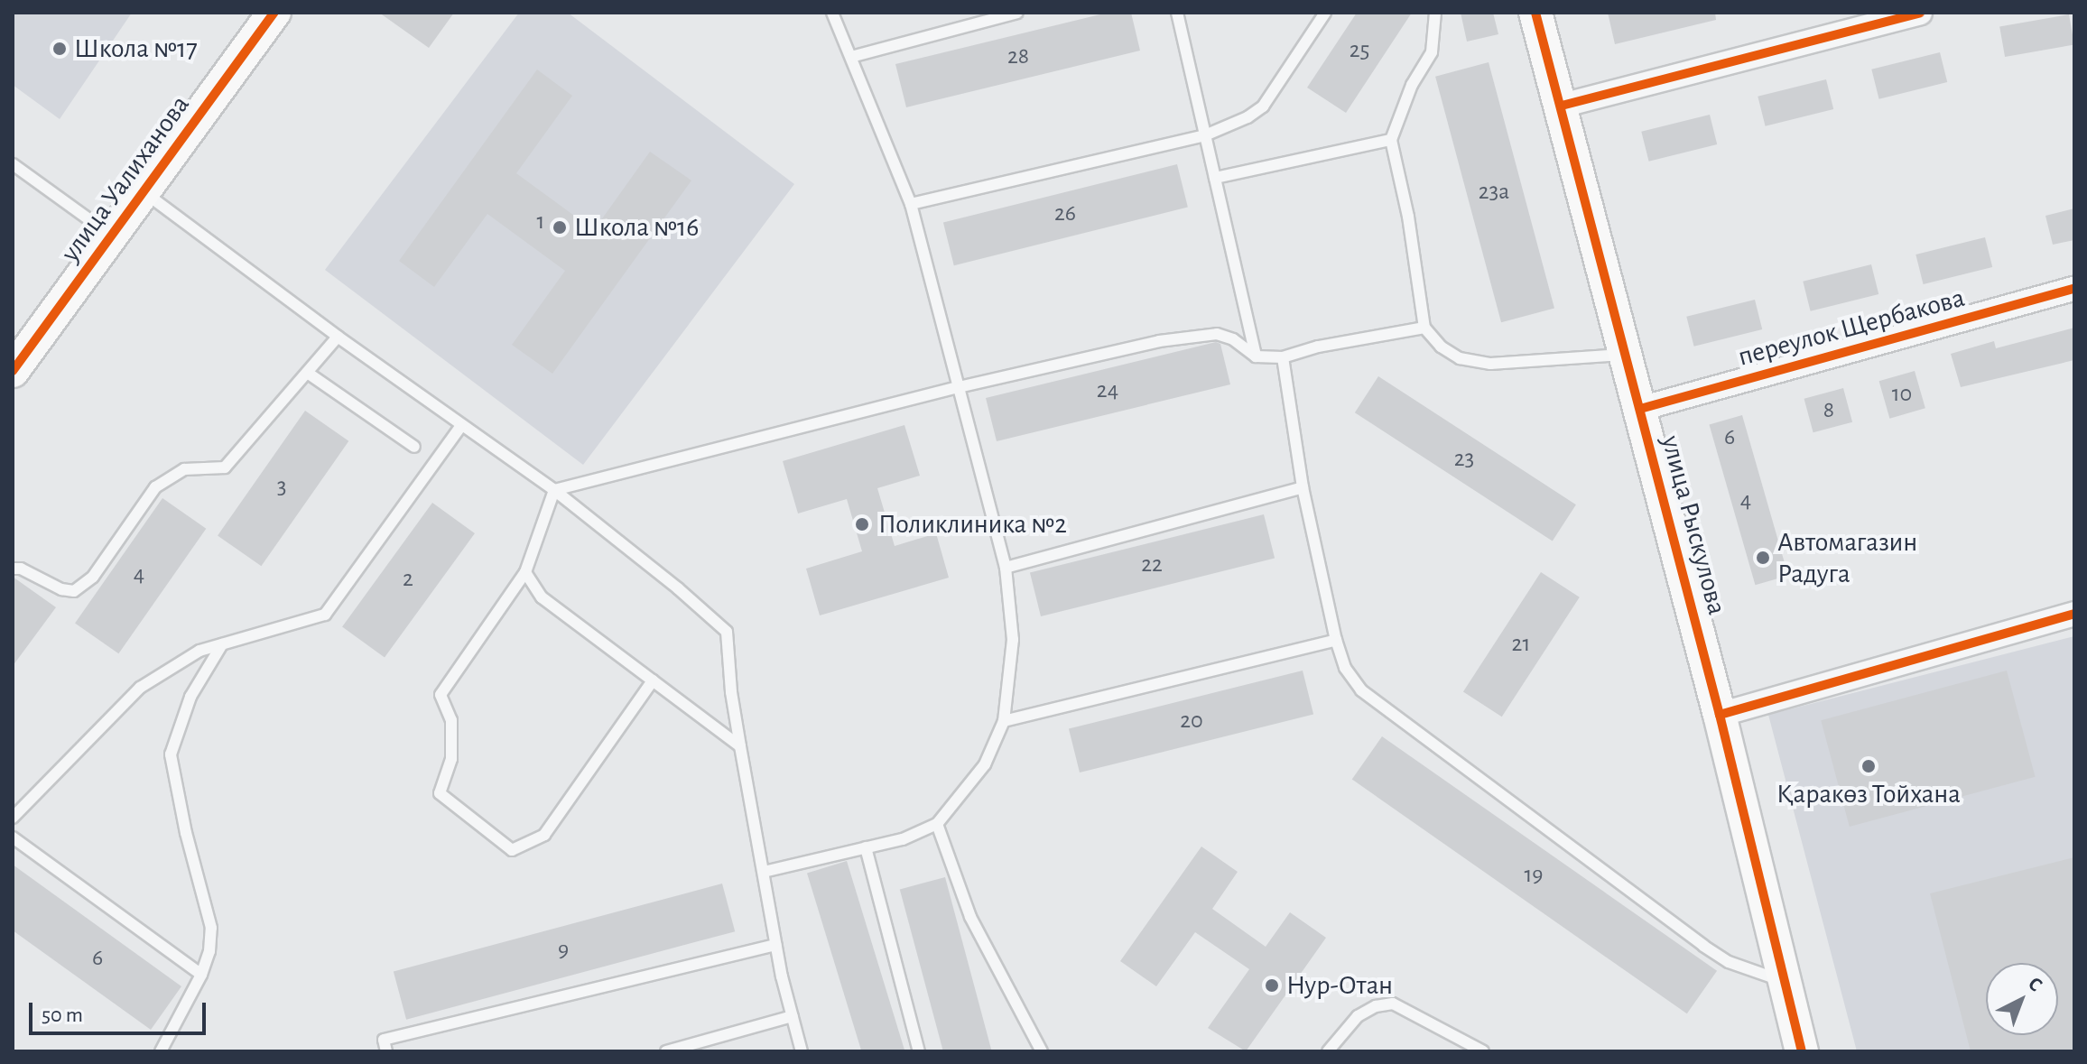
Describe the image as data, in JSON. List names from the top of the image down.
{
  "streets": {
    "street": ["улица Уалиханова", "переулок Щербакова", "улица Рыскулова"]
  },
  "crossings": [
    ["переулок Щербакова", "улица Рыскулова"]
  ],
  "places": [
    "Школа №17",
    "Школа №16",
    "Поликлиника №2",
    "Автомагазин Радуга",
    "Қаракөз Тойхана",
    "Нур-Отан"
  ],
  "house_numbers": [
    "25",
    "28",
    "23а",
    "26",
    "1",
    "24",
    "10",
    "8",
    "6",
    "23",
    "3",
    "4",
    "22",
    "4",
    "2",
    "21",
    "20",
    "19",
    "9",
    "6"
  ],
  "scale_bar": "50 m",
  "north": "top right"
}
